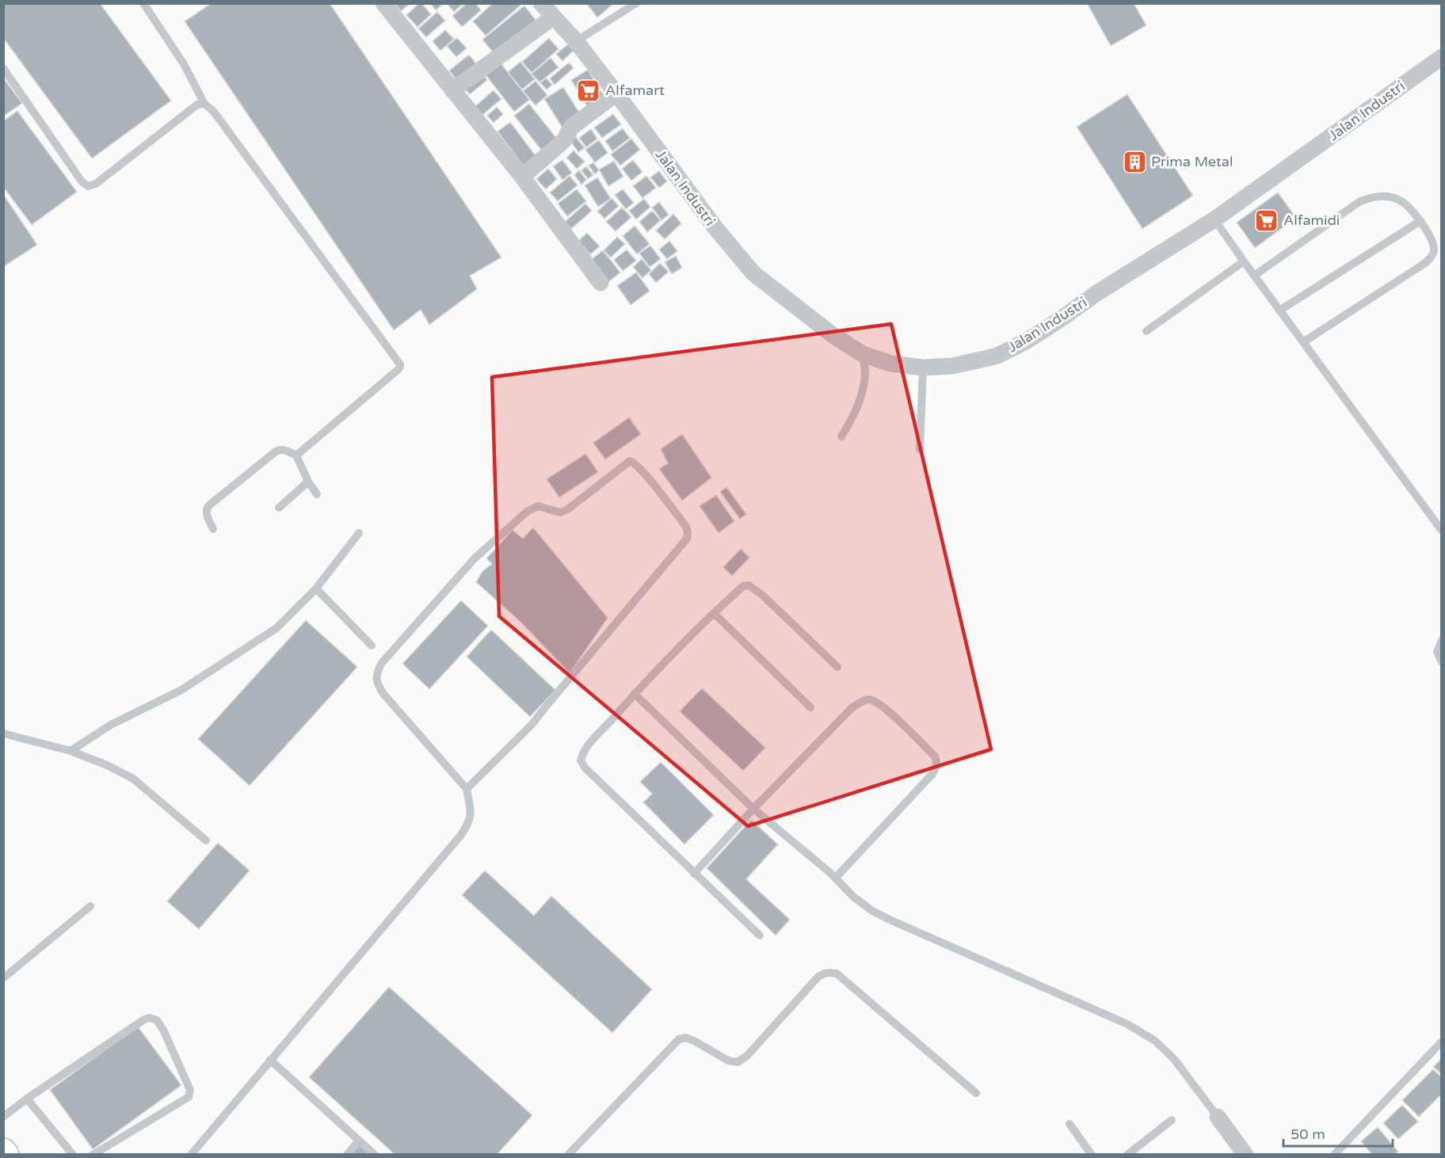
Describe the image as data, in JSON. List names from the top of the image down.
{
  "streets": {
    "street": ["Jalan Industri"]
  },
  "places": {
    "supermarket": ["Alfamart", "Alfamidi"],
    "building": ["Prima Metal"]
  },
  "scale_bar": "50 m"
}
